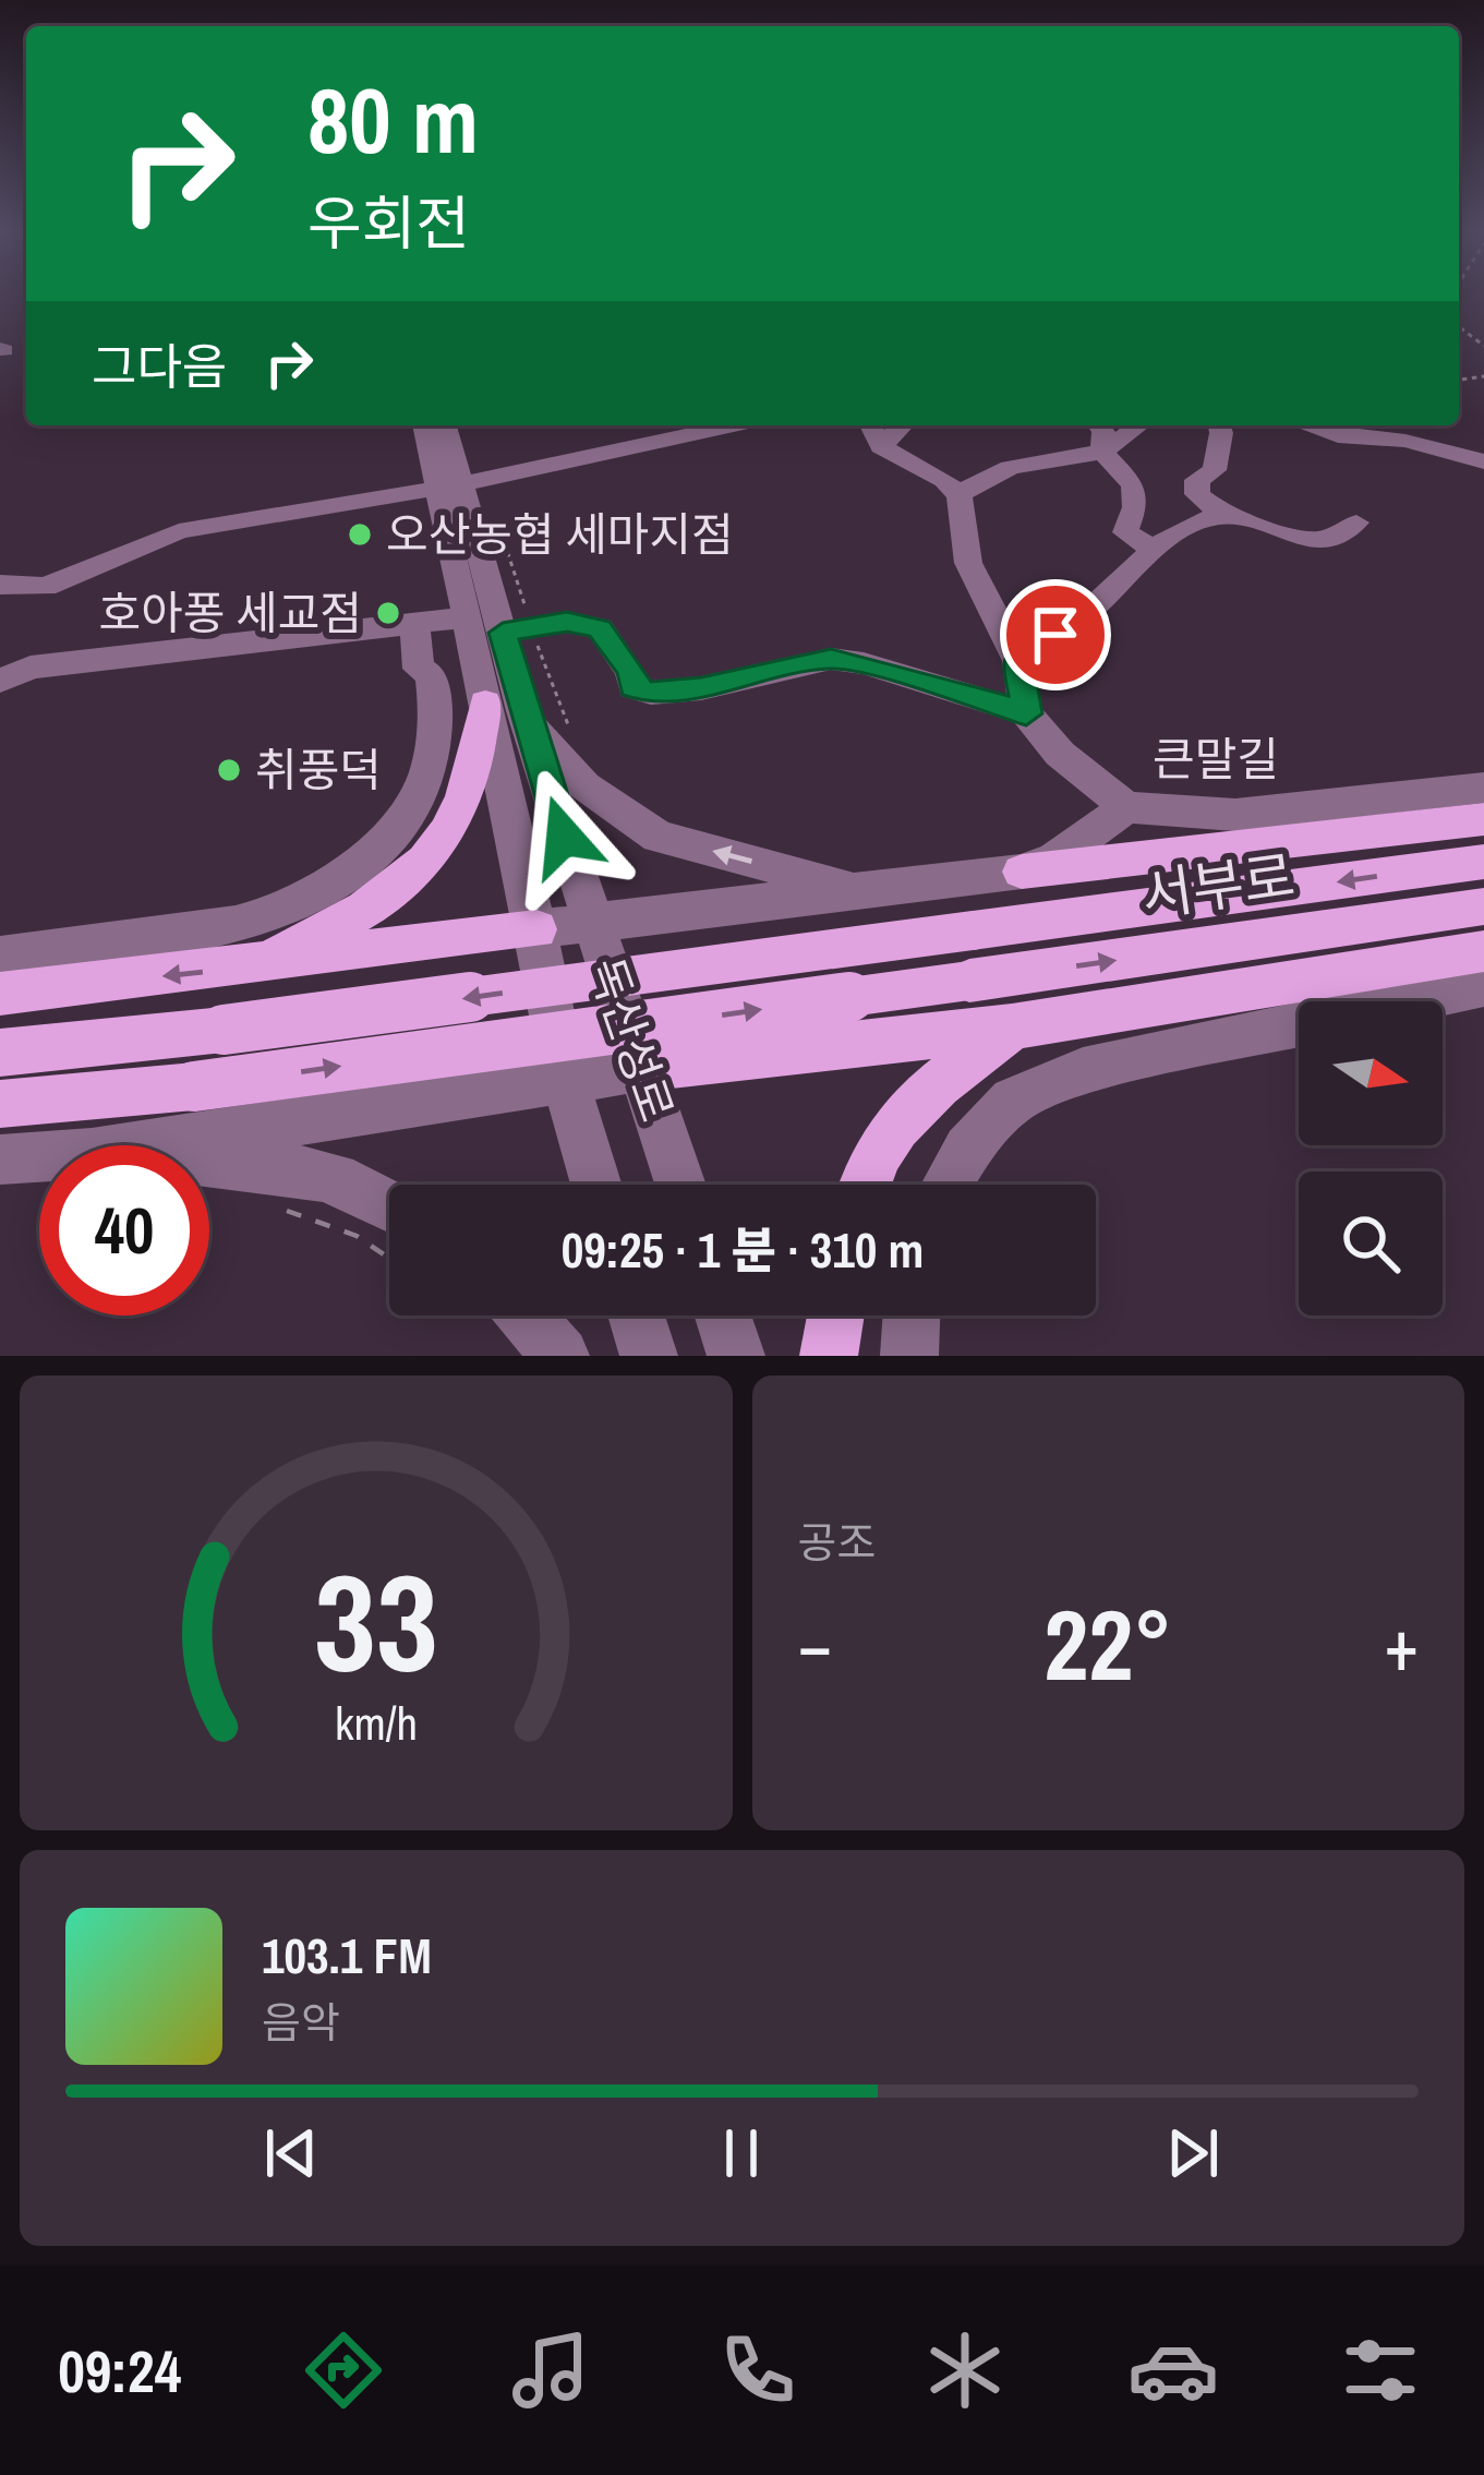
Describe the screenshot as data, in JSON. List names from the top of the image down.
{
  "streets": {
    "main road": ["서부로"],
    "street": ["큰말길", "독산성로"]
  },
  "places": ["오산농협 세마지점", "호아퐁 세교점", "취풍덕"],
  "north": "right",
  "page": {
    "turn": ["80 m", "우회전"],
    "then": "그다음",
    "limit": "40",
    "trip": "09:25 · 1 분 · 310 m",
    "tile": "공조",
    "heat": ["−", "22°", "+"],
    "song": ["103.1 FM", "음악"],
    "tabs": "09:24",
    "gauge": ["33", "km/h"]
  }
}
